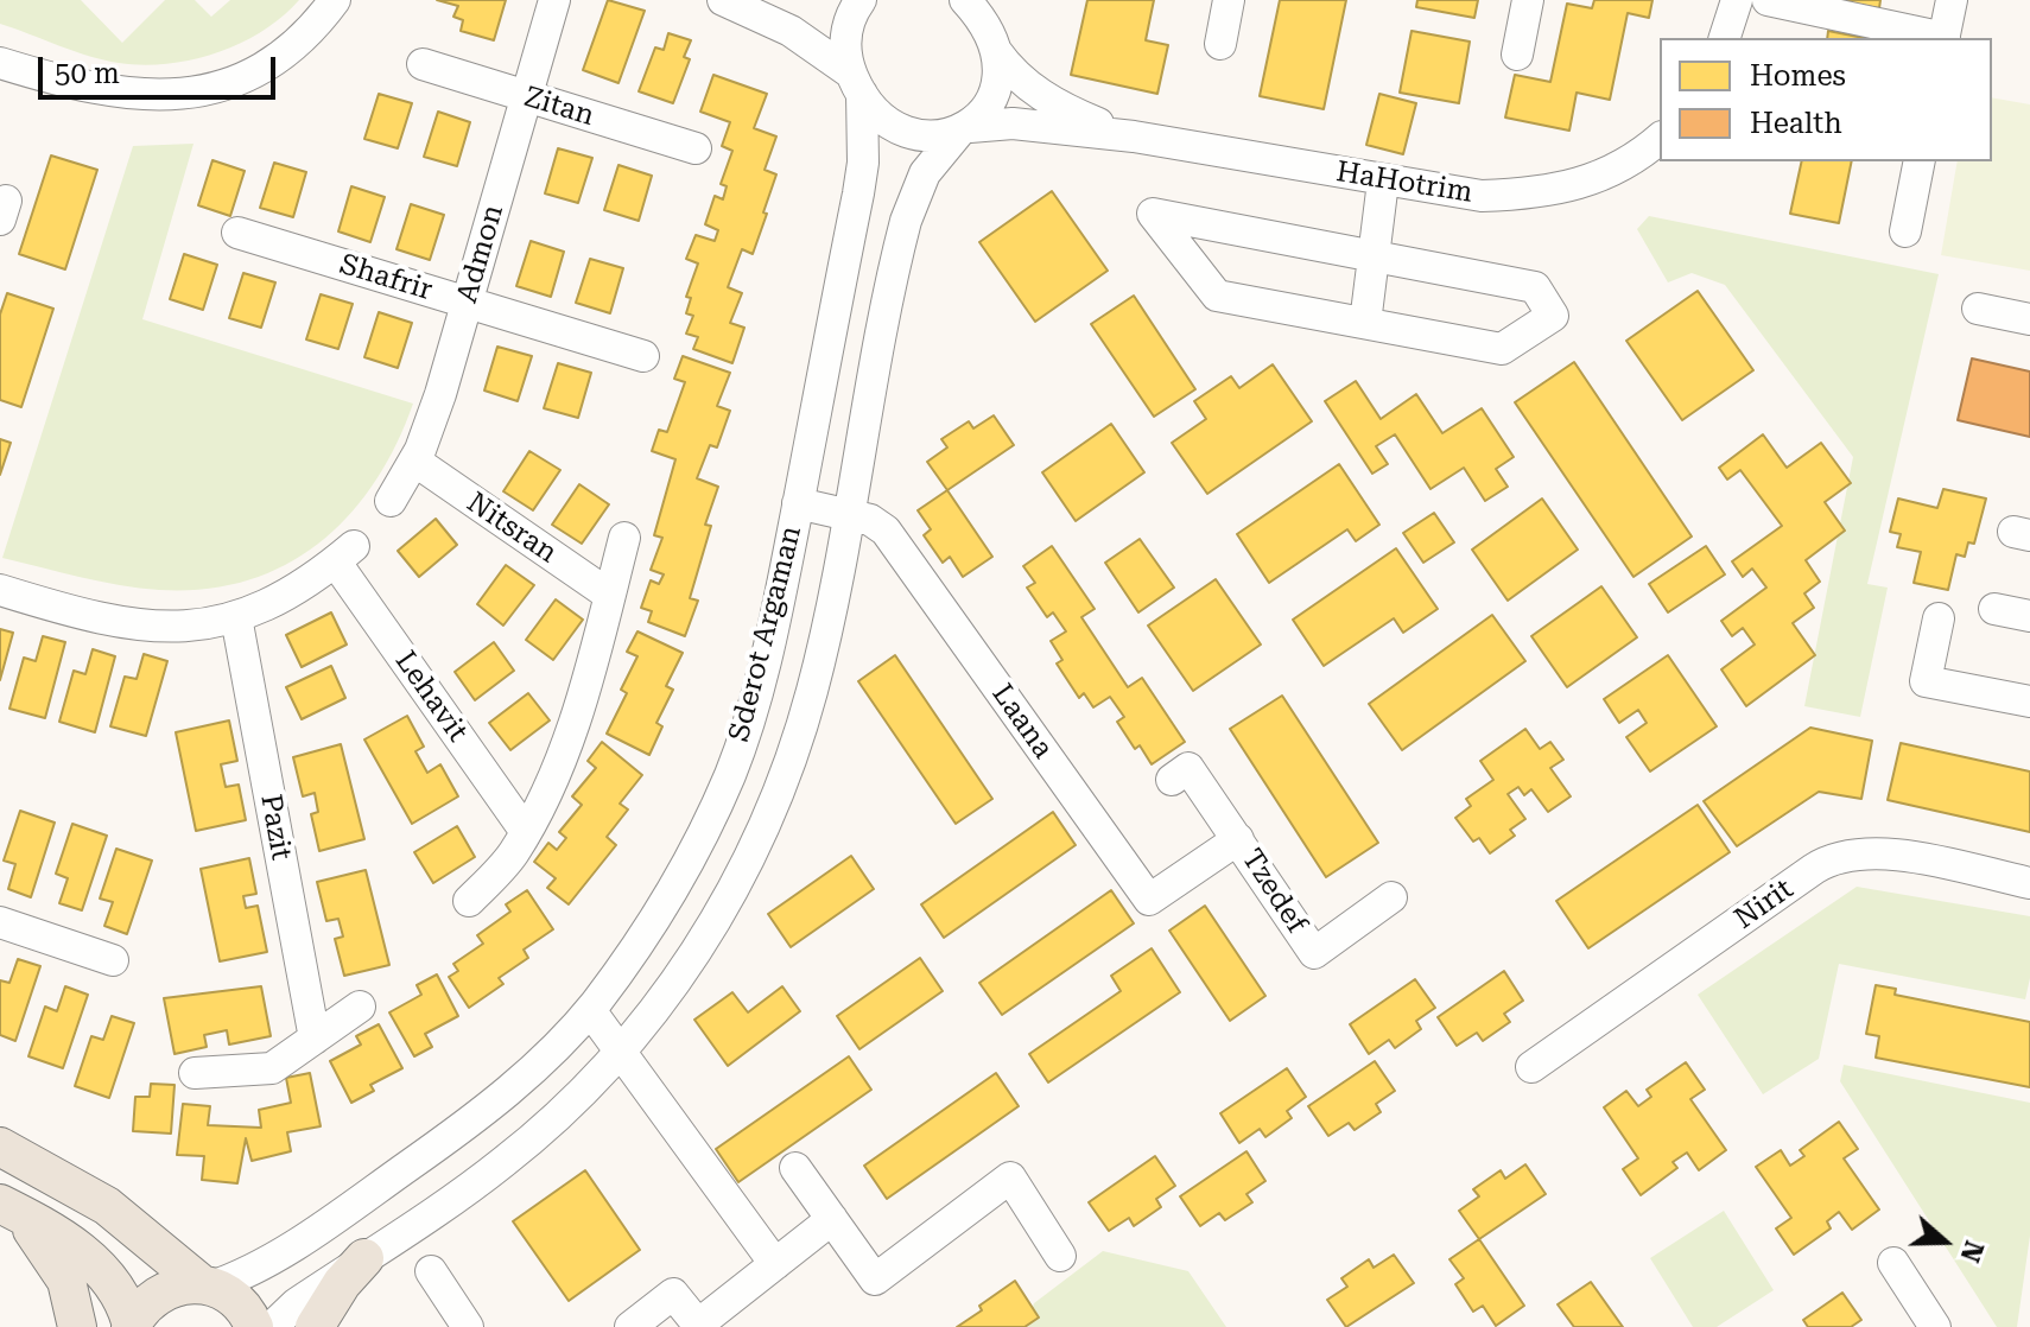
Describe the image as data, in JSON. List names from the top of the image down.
{
  "streets": {
    "street": [
      "Zitan",
      "HaHotrim",
      "Admon",
      "Shafrir",
      "Nitsran",
      "Sderot Argaman",
      "Lehavit",
      "Laana",
      "Pazit",
      "Tzedef",
      "Nirit"
    ]
  },
  "crossings": [
    ["Zitan", "Admon"],
    ["HaHotrim", "Sderot Argaman"],
    ["Admon", "Shafrir"],
    ["Admon", "Nitsran"],
    ["Sderot Argaman", "Laana"],
    ["Lehavit", "Pazit"],
    ["Laana", "Tzedef"]
  ],
  "legend": ["Homes", "Health"],
  "scale_bar": "50 m",
  "north": "right"
}
